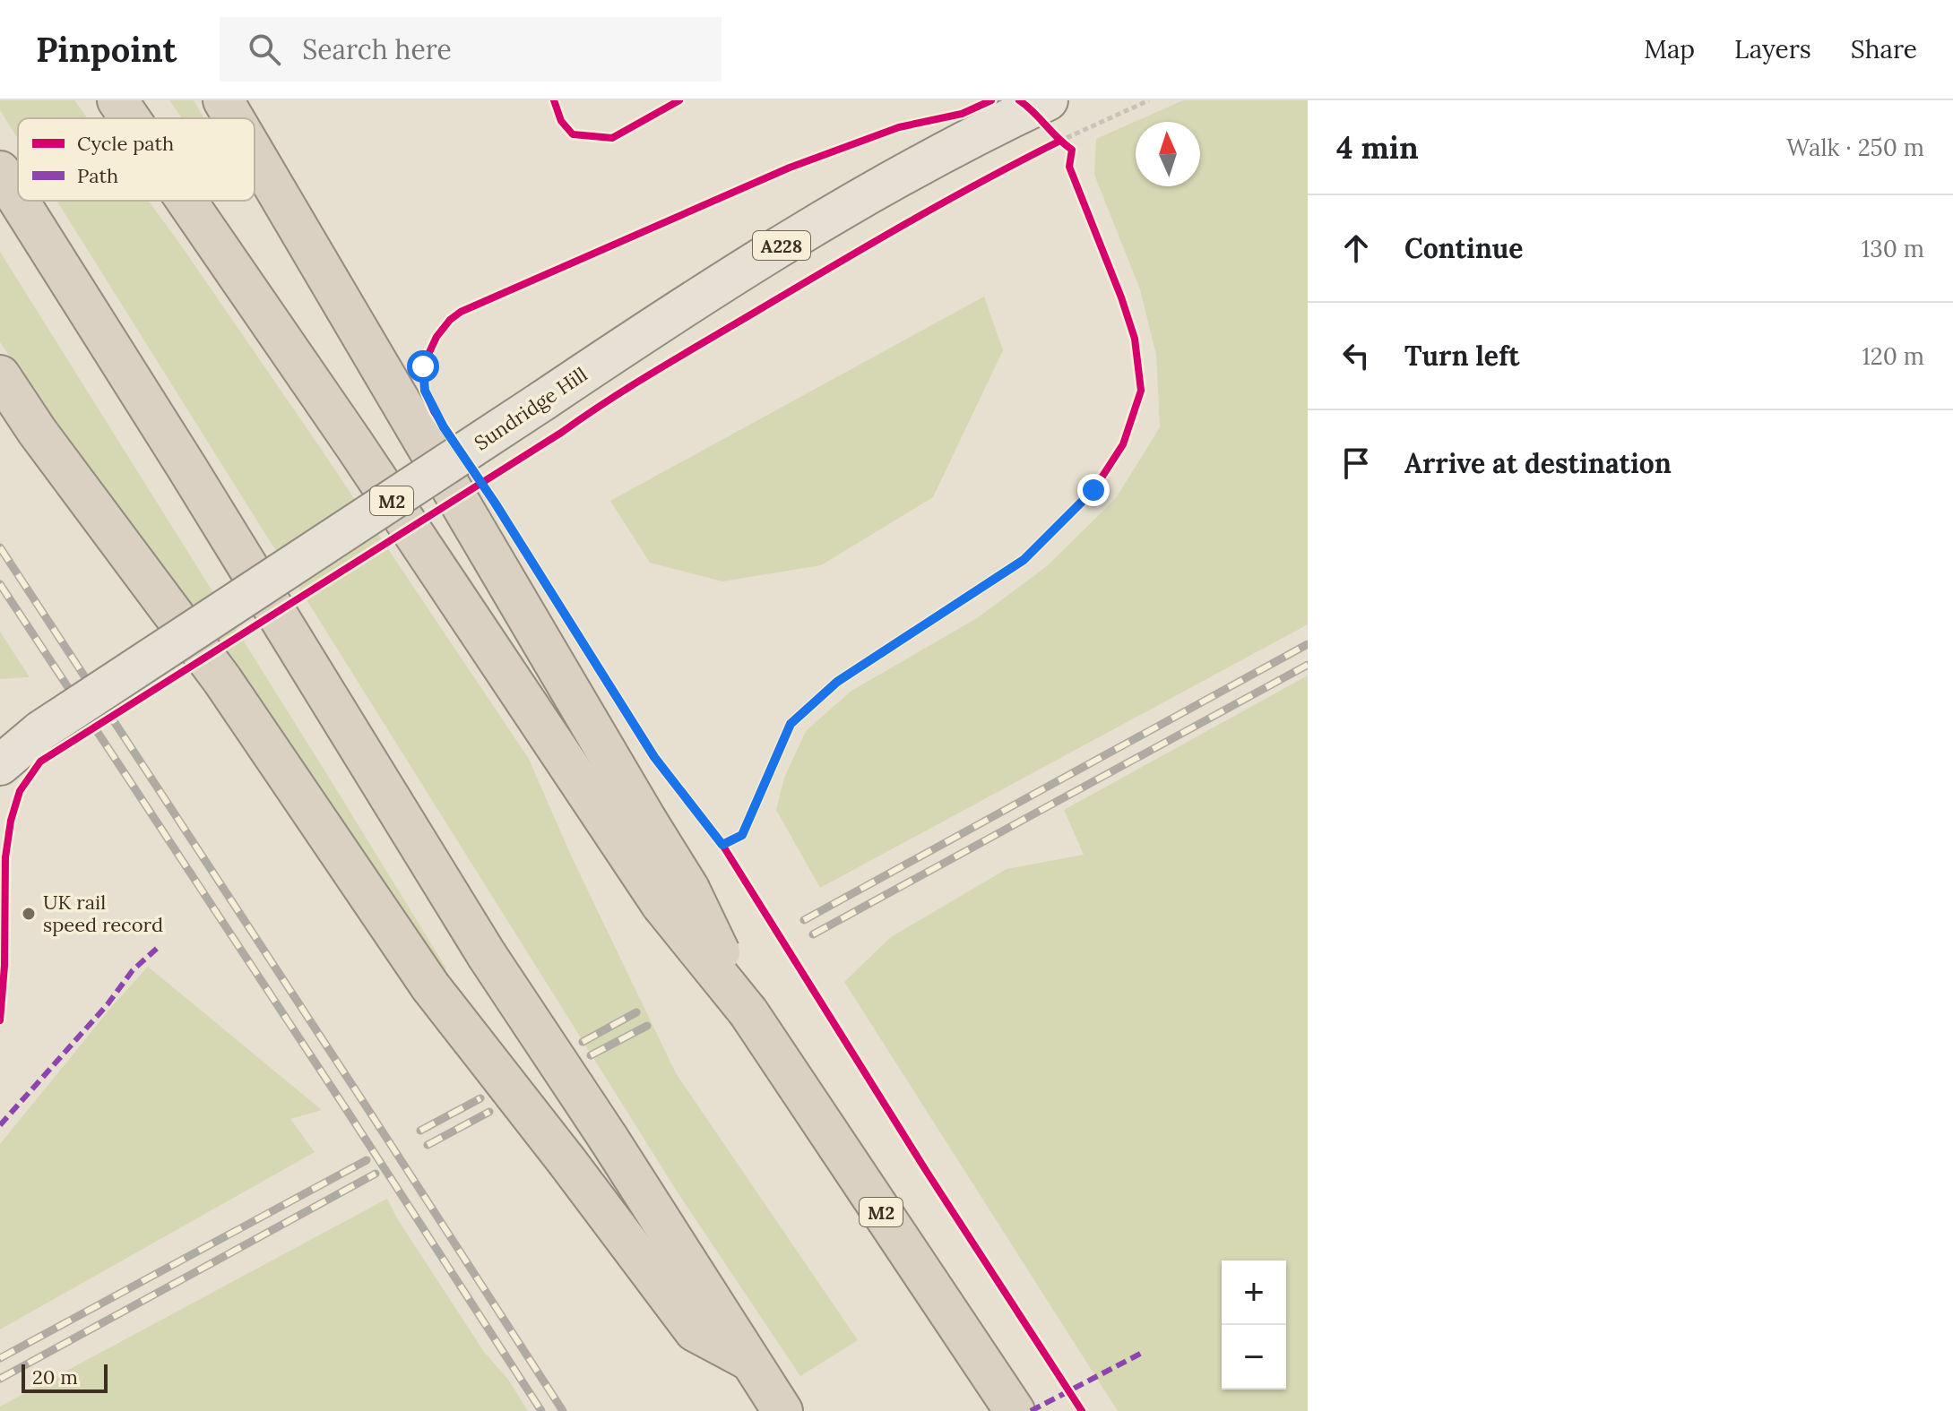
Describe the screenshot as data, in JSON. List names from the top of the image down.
{
  "streets": {
    "highway": ["M2"],
    "main road": ["A228", "Sundridge Hill"]
  },
  "places": ["UK rail speed record"],
  "legend": ["Cycle path", "Path"],
  "scale_bar": "20 m",
  "north": "top",
  "page": {
    "header": "Pinpoint",
    "search": "Search here",
    "nav": ["Map", "Layers", "Share"],
    "heading": ["4 min", "Walk · 250 m"],
    "list": [
      ["Continue", "130 m"],
      ["Turn left", "120 m"],
      "Arrive at destination"
    ],
    "map_buttons": ["+", "−"],
    "scale": "20 m"
  }
}
